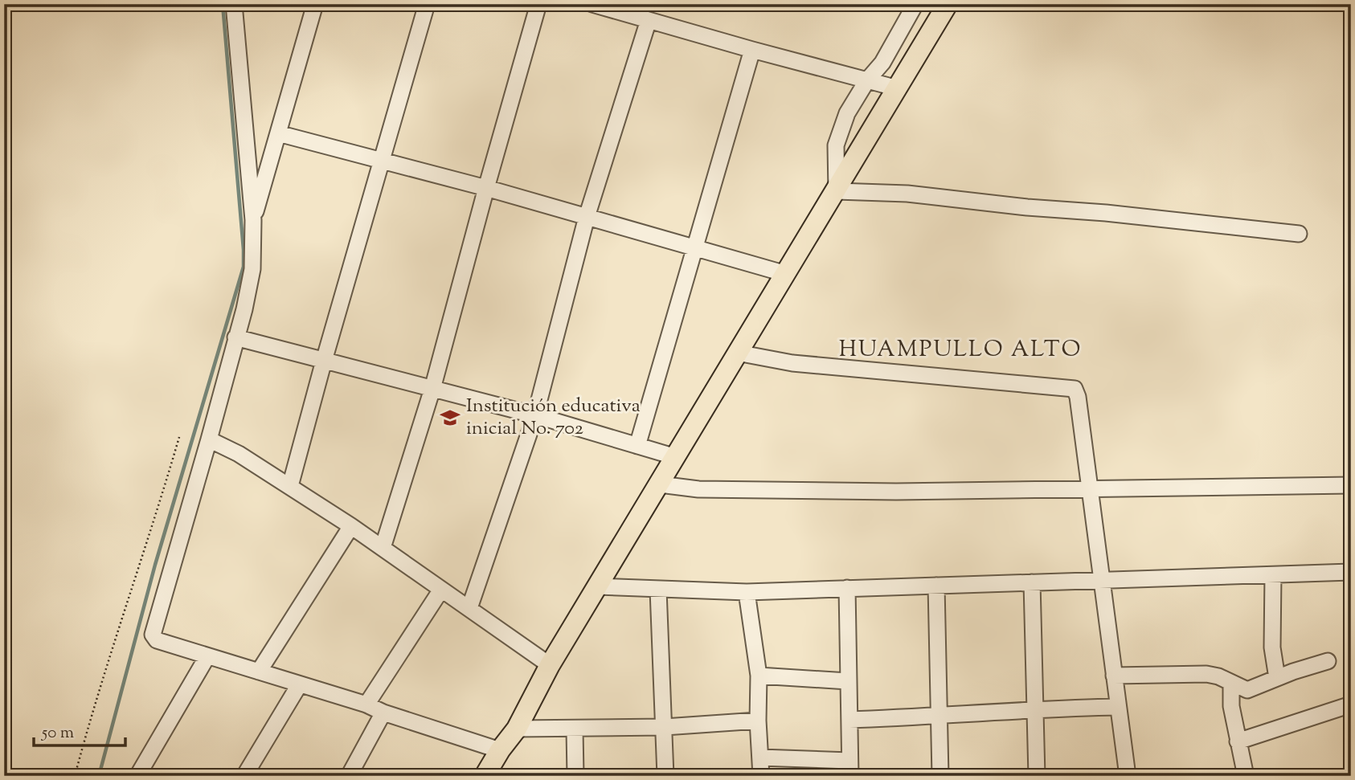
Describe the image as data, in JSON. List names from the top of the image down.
{
  "districts": ["HUAMPULLO ALTO"],
  "places": {
    "school or university": ["Institución educativa inicial No. 702"]
  },
  "scale_bar": "50 m"
}
